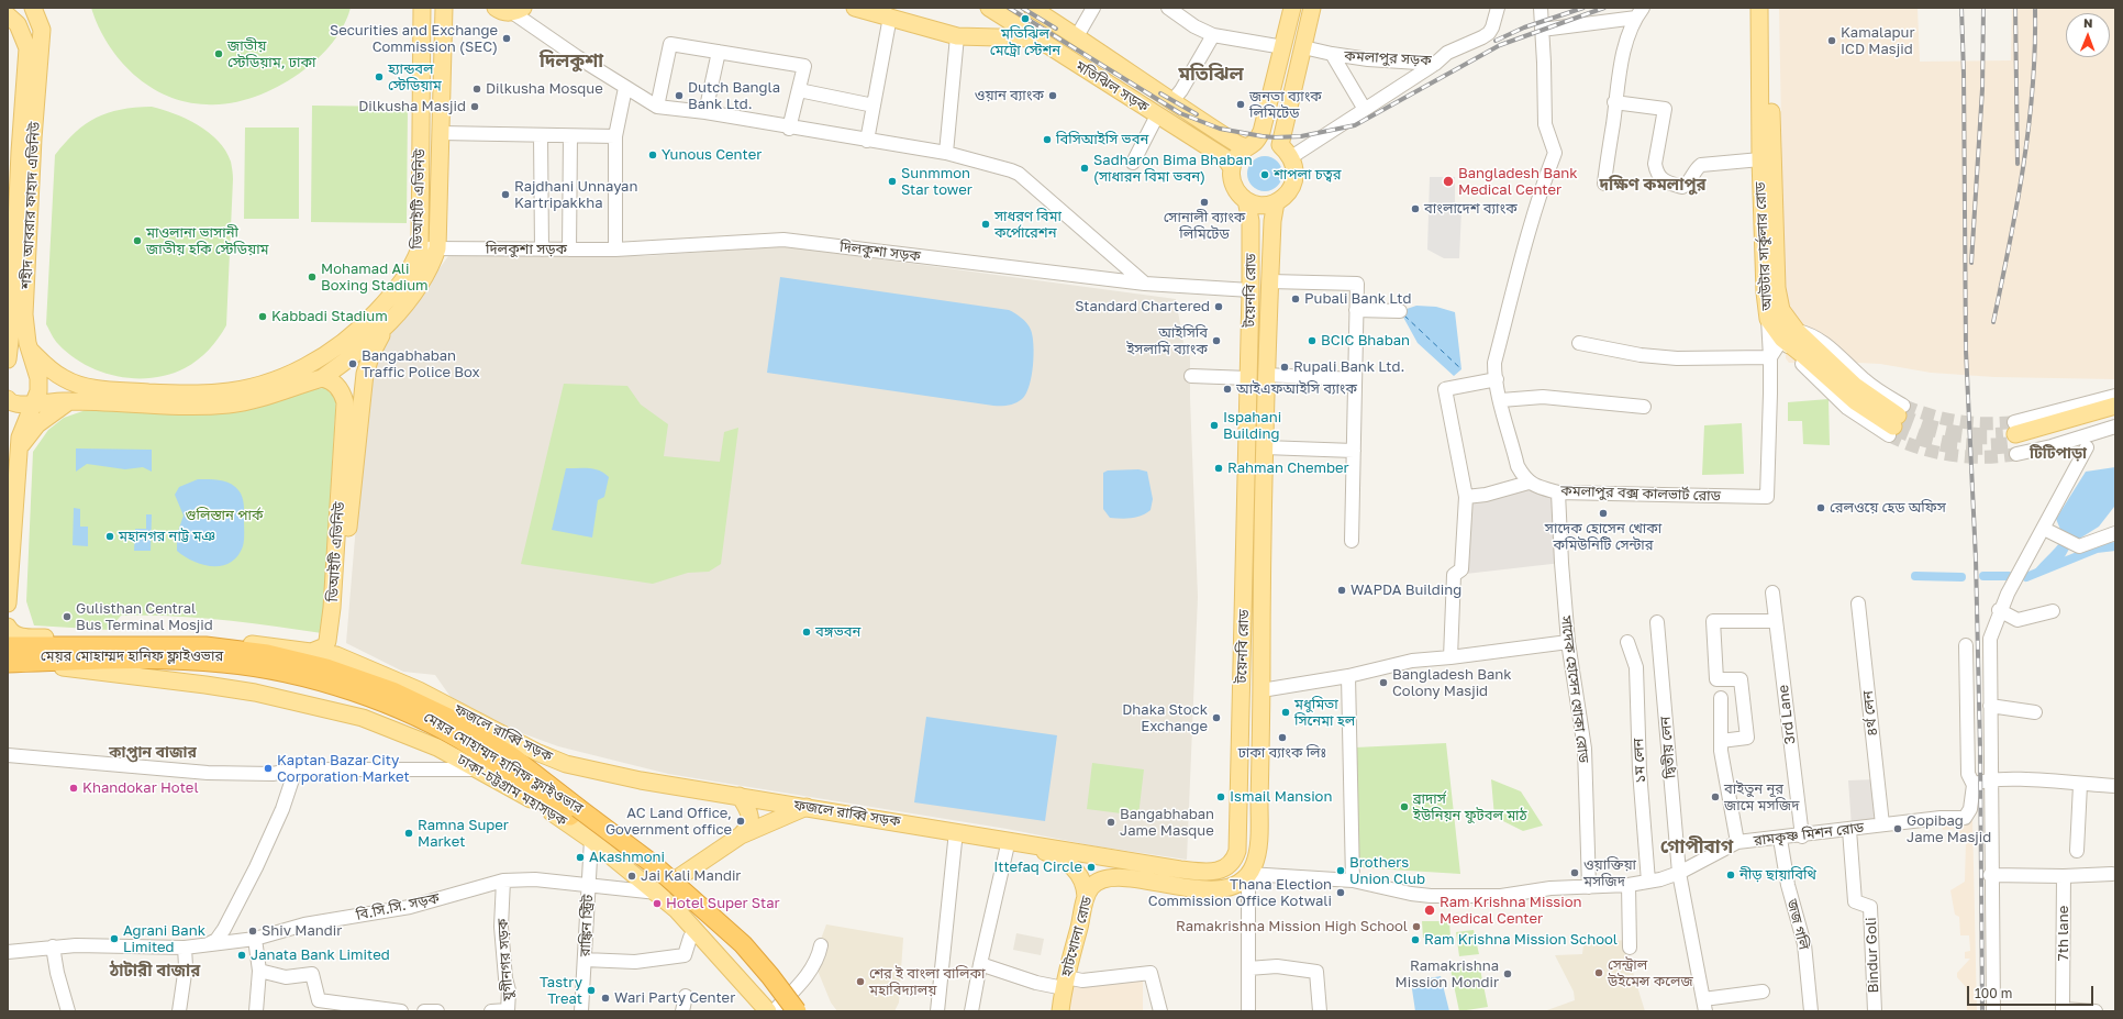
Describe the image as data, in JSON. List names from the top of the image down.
{
  "streets": {
    "highway": ["মেয়র মোহাম্মদ হানিফ ফ্লাইওভার"],
    "main road": [
      "মতিঝিল সড়ক",
      "ডিআইটি এভিনিউ",
      "শহীদ আবরার ফাহাদ এভিনিউ",
      "আউটার সার্কুলার রোড",
      "টয়েনবি রোড",
      "ফজলে রাব্বি সড়ক",
      "ঢাকা-চট্টগ্রাম মহাসড়ক",
      "হাটখোলা রোড"
    ],
    "street": [
      "কমলাপুর সড়ক",
      "দিলকুশা সড়ক",
      "কমলাপুর বক্স কালভার্ট রোড",
      "সাদেক হোসেন খোকা রোড",
      "৪র্থ লেন",
      "3rd Lane",
      "দ্বিতীয় লেন",
      "১ম লেন",
      "রামকৃষ্ণ মিশন রোড",
      "বি.সি.সি. সড়ক",
      "জজ গলি",
      "রাঙ্কিন স্ট্রিট",
      "7th lane",
      "Bindur Goli",
      "যুগীনগর সড়ক"
    ]
  },
  "crossings": [
    ["ডিআইটি এভিনিউ", "শহীদ আবরার ফাহাদ এভিনিউ"],
    ["ডিআইটি এভিনিউ", "দিলকুশা সড়ক"],
    ["ডিআইটি এভিনিউ", "ফজলে রাব্বি সড়ক"],
    ["দিলকুশা সড়ক", "টয়েনবি রোড"],
    ["টয়েনবি রোড", "ফজলে রাব্বি সড়ক"],
    ["টয়েনবি রোড", "রামকৃষ্ণ মিশন রোড"],
    ["কমলাপুর বক্স কালভার্ট রোড", "সাদেক হোসেন খোকা রোড"],
    ["সাদেক হোসেন খোকা রোড", "রামকৃষ্ণ মিশন রোড"],
    ["৪র্থ লেন", "রামকৃষ্ণ মিশন রোড"],
    ["3rd Lane", "রামকৃষ্ণ মিশন রোড"],
    ["দ্বিতীয় লেন", "রামকৃষ্ণ মিশন রোড"],
    ["১ম লেন", "রামকৃষ্ণ মিশন রোড"],
    ["ঢাকা-চট্টগ্রাম মহাসড়ক", "বি.সি.সি. সড়ক"],
    ["ঢাকা-চট্টগ্রাম মহাসড়ক", "রাঙ্কিন স্ট্রিট"],
    ["রামকৃষ্ণ মিশন রোড", "জজ গলি"],
    ["রামকৃষ্ণ মিশন রোড", "Bindur Goli"],
    ["বি.সি.সি. সড়ক", "রাঙ্কিন স্ট্রিট"],
    ["বি.সি.সি. সড়ক", "যুগীনগর সড়ক"]
  ],
  "districts": [
    "দিলকুশা",
    "মতিঝিল",
    "দক্ষিণ কমলাপুর",
    "টিটিপাড়া",
    "কাপ্তান বাজার",
    "গোপীবাগ",
    "ঠাটারী বাজার"
  ],
  "parks": ["গুলিস্তান পার্ক"],
  "places": [
    "মতিঝিল মেট্রো স্টেশন",
    "Securities and Exchange Commission (SEC)",
    "Kamalapur ICD Masjid",
    "জাতীয় স্টেডিয়াম, ঢাকা",
    "হ্যান্ডবল স্টেডিয়াম",
    "Dilkusha Mosque",
    "Dutch Bangla Bank Ltd.",
    "ওয়ান ব্যাংক",
    "জনতা ব্যাংক লিমিটেড",
    "Dilkusha Masjid",
    "বিসিআইসি ভবন",
    "Yunous Center",
    "Sadharon Bima Bhaban (সাধারন বিমা ভবন)",
    "শাপলা চত্বর",
    "Sunmmon Star tower",
    "Bangladesh Bank Medical Center",
    "Rajdhani Unnayan Kartripakkha",
    "সোনালী ব্যাংক লিমিটেড",
    "বাংলাদেশ ব্যাংক",
    "সাধরণ বিমা কর্পোরেশন",
    "মাওলানা ভাসানী জাতীয় হকি স্টেডিয়াম",
    "Mohamad Ali Boxing Stadium",
    "Pubali Bank Ltd",
    "Standard Chartered",
    "Kabbadi Stadium",
    "আইসিবি ইসলামি ব্যাংক",
    "BCIC Bhaban",
    "Bangabhaban Traffic Police Box",
    "Rupali Bank Ltd.",
    "আইএফআইসি ব্যাংক",
    "Ispahani Building",
    "Rahman Chember",
    "রেলওয়ে হেড অফিস",
    "সাদেক হোসেন খোকা কমিউনিটি সেন্টার",
    "মহানগর নাট্ট মঞ",
    "WAPDA Building",
    "Gulisthan Central Bus Terminal Mosjid",
    "বঙ্গভবন",
    "Bangladesh Bank Colony Masjid",
    "মধুমিতা সিনেমা হল",
    "Dhaka Stock Exchange",
    "ঢাকা ব্যাংক লিঃ",
    "Kaptan Bazar City Corporation Market",
    "Khandokar Hotel",
    "Ismail Mansion",
    "বাইতুন নূর জামে মসজিদ",
    "ব্রাদার্স ইউনিয়ন ফুটবল মাঠ",
    "AC Land Office, Government office",
    "Bangabhaban Jame Masque",
    "Gopibag Jame Masjid",
    "Ramna Super Market",
    "Akashmoni",
    "Ittefaq Circle",
    "Brothers Union Club",
    "ওয়াক্তিয়া মসজিদ",
    "নীড় ছায়াবিথি",
    "Jai Kali Mandir",
    "Thana Election Commission Office Kotwali",
    "Hotel Super Star",
    "Ram Krishna Mission Medical Center",
    "Ramakrishna Mission High School",
    "Shiv Mandir",
    "Agrani Bank Limited",
    "Ram Krishna Mission School",
    "Janata Bank Limited",
    "সেন্ট্রাল উইমেন্স কলেজ",
    "Ramakrishna Mission Mondir",
    "শের ই বাংলা বালিকা মহাবিদ্যালয়",
    "Tastry Treat",
    "Wari Party Center"
  ],
  "scale_bar": "100 m",
  "north": "top"
}
